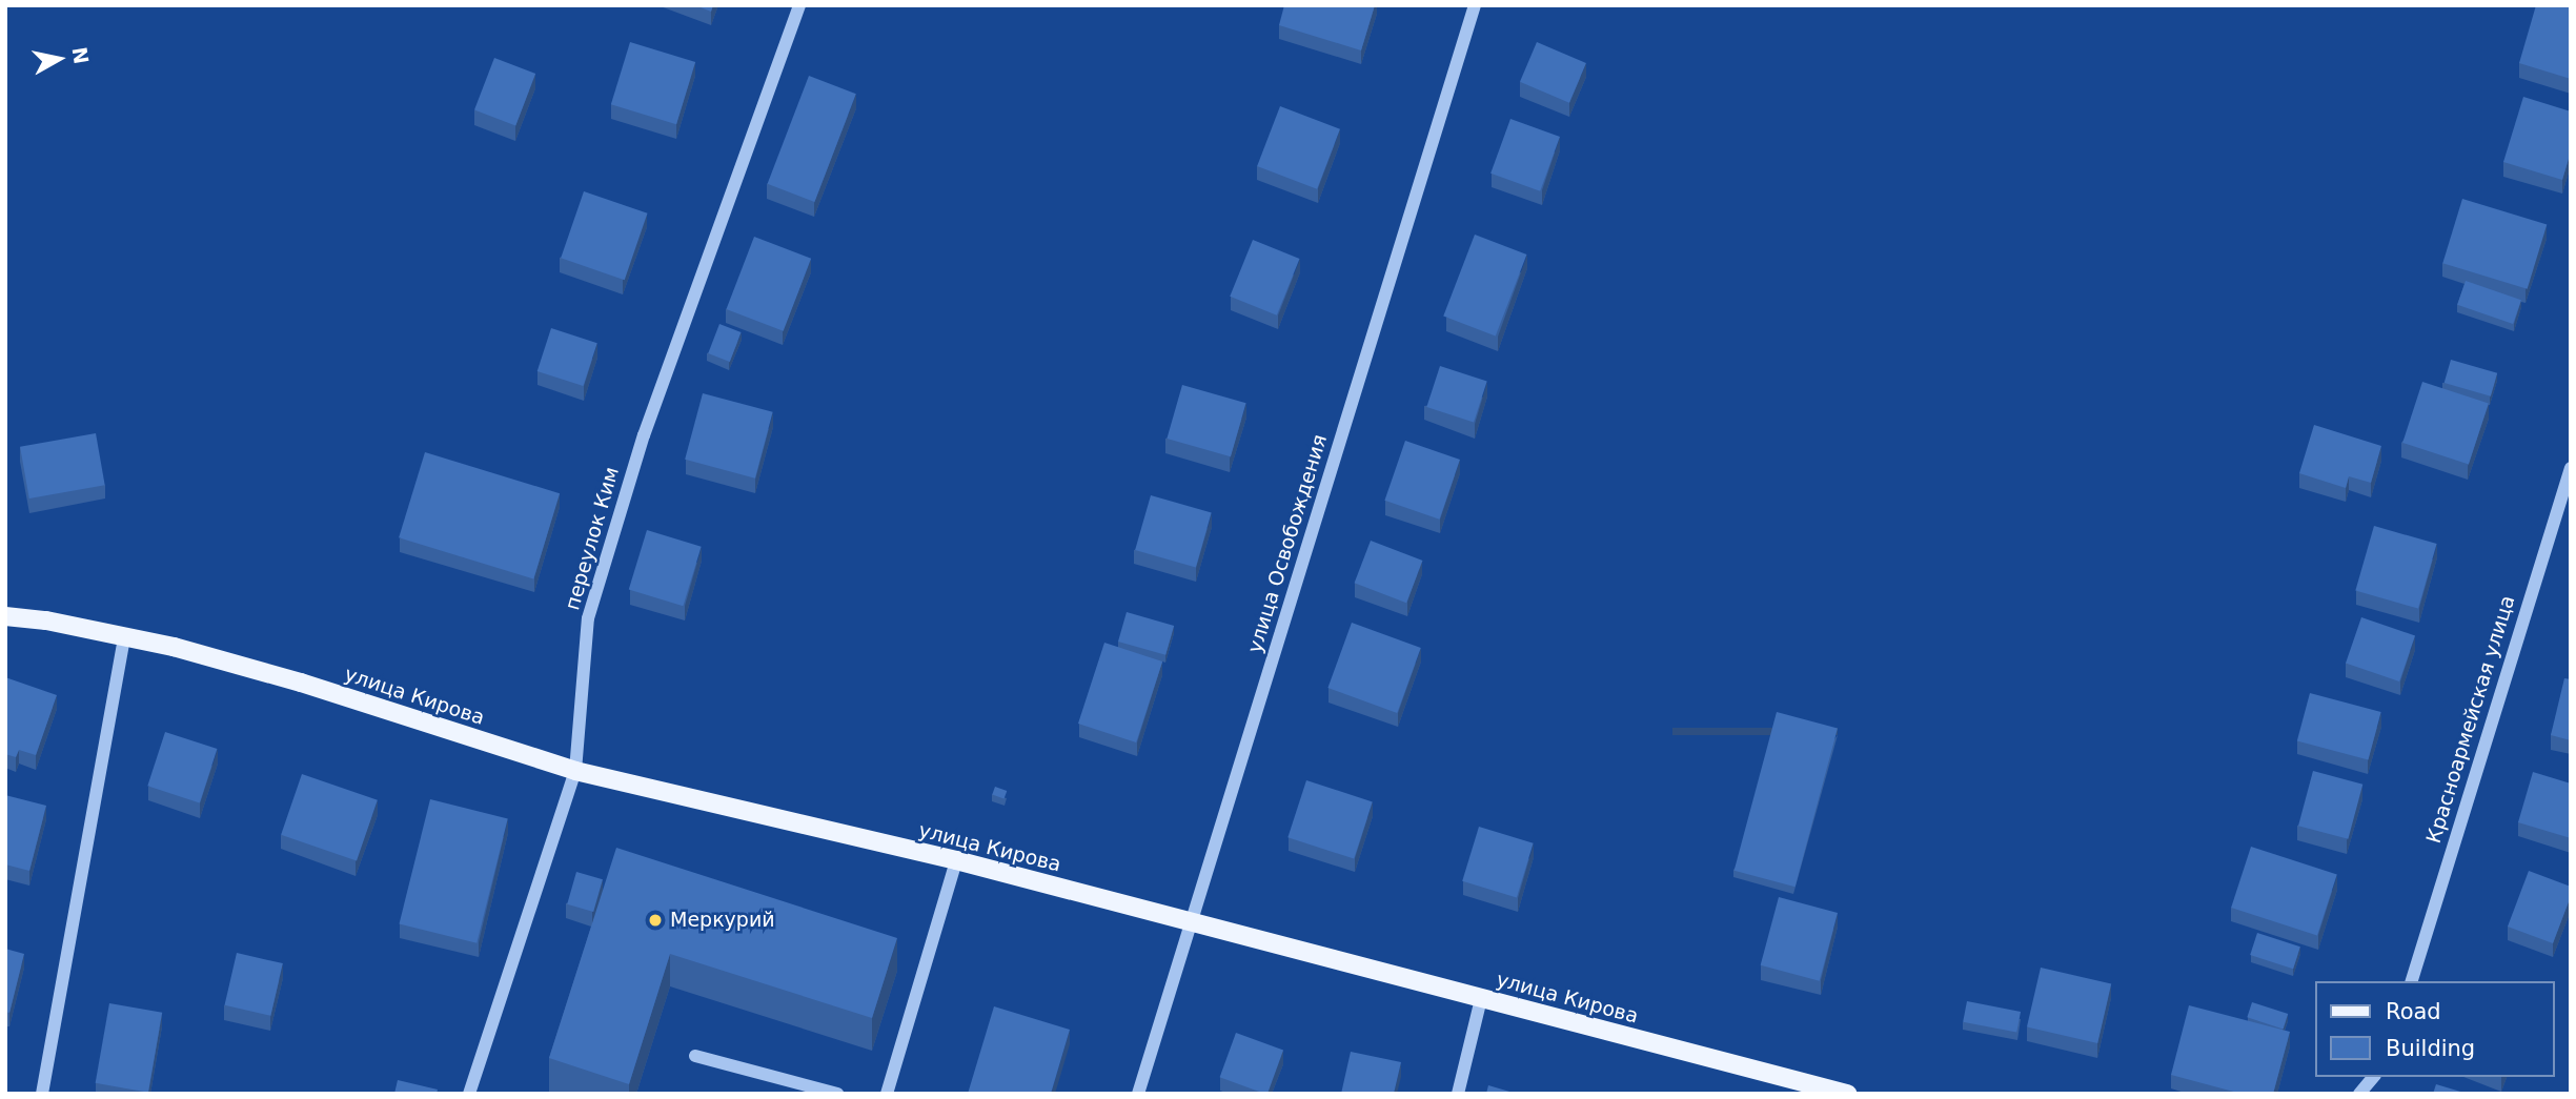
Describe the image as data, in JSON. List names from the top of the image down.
{
  "streets": {
    "main road": ["улица Кирова"],
    "street": ["переулок Ким", "улица Освобождения", "Красноармейская улица"]
  },
  "crossings": [
    ["переулок Ким", "улица Кирова"],
    ["улица Освобождения", "улица Кирова"]
  ],
  "places": ["Меркурий"],
  "legend": ["Road", "Building"],
  "north": "right"
}
